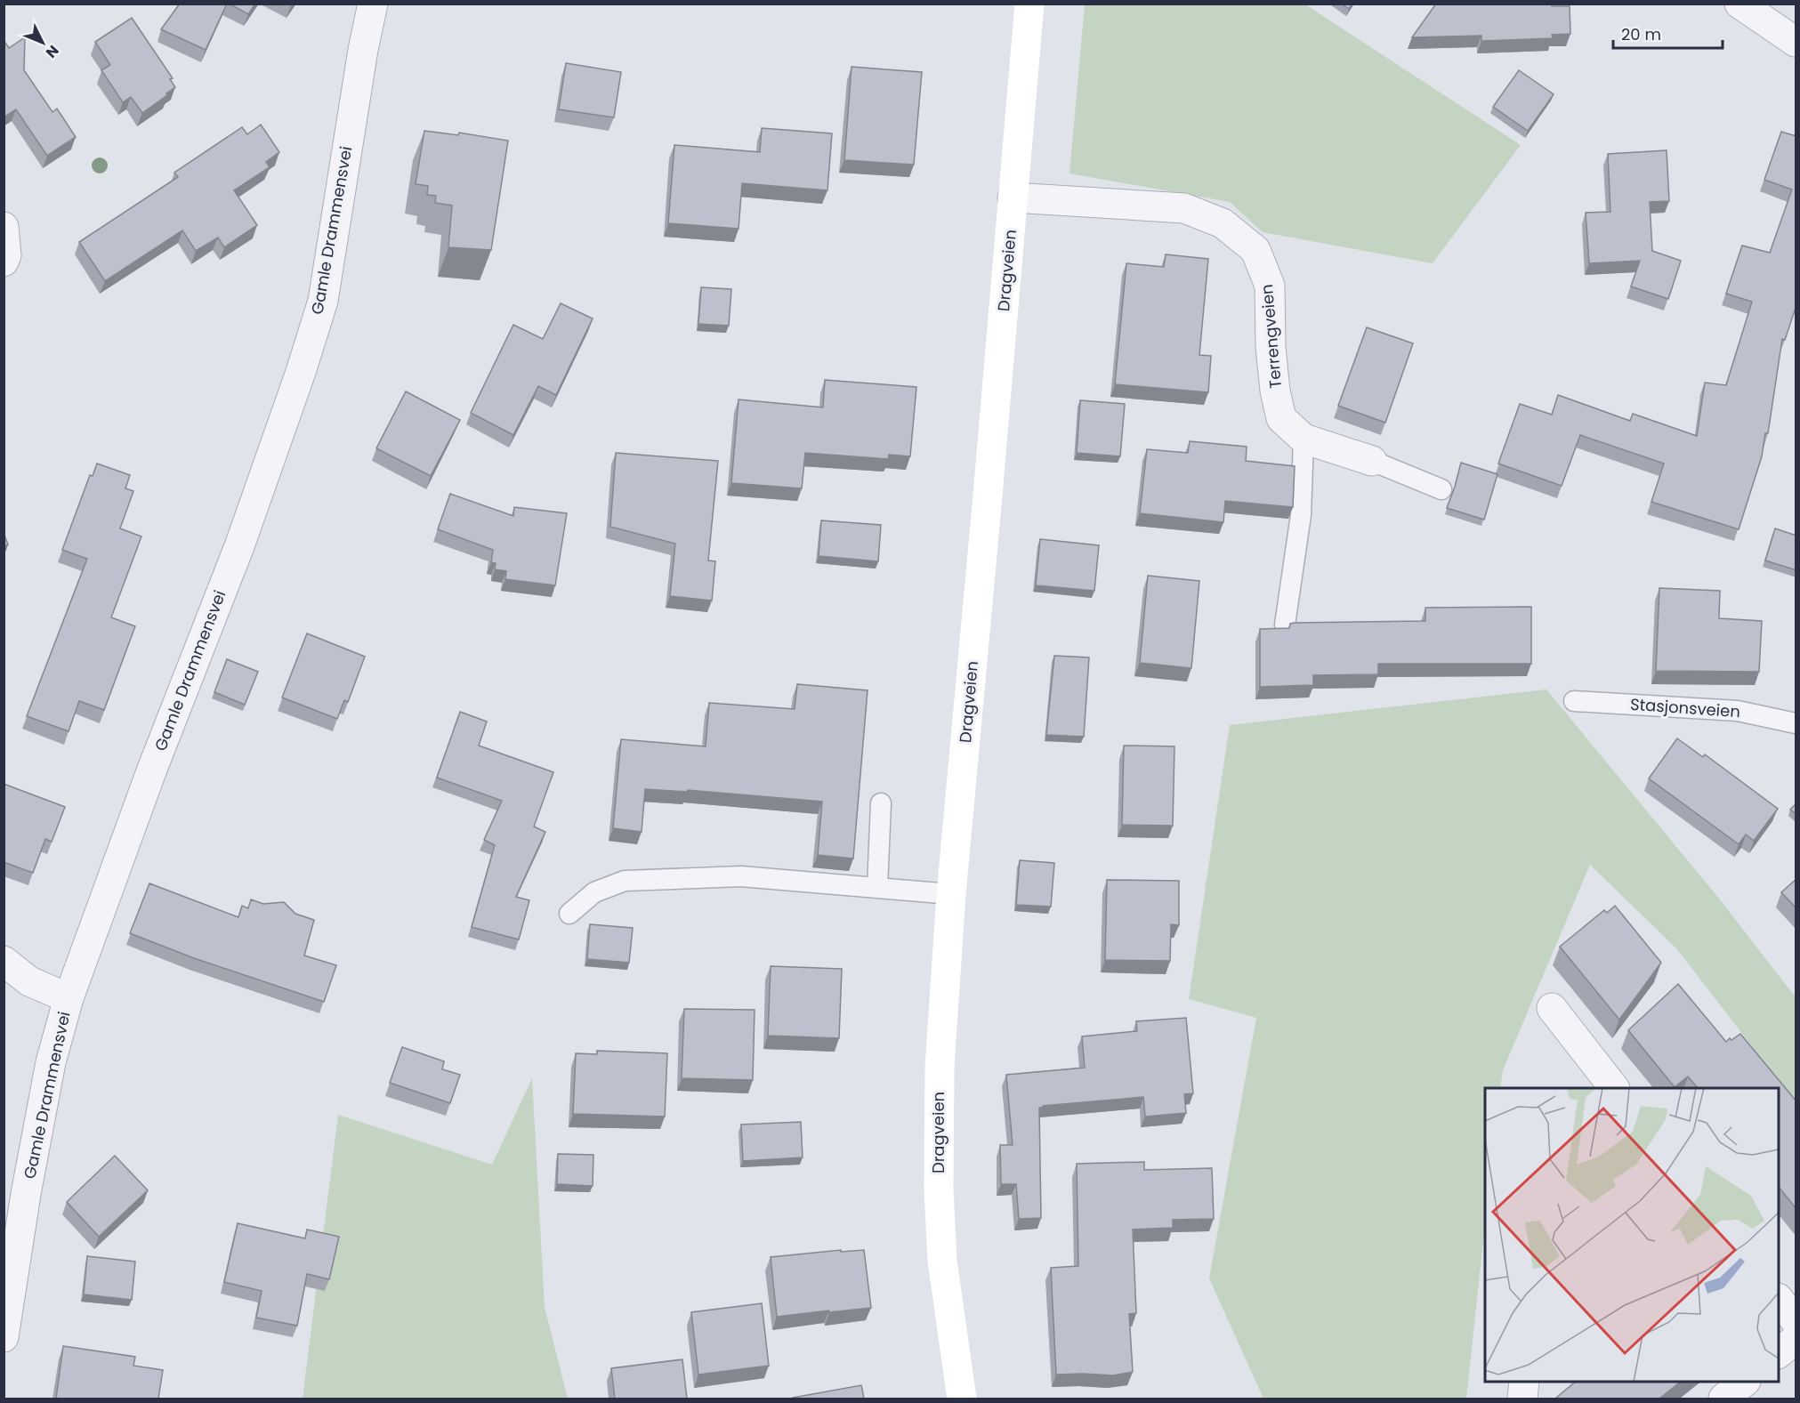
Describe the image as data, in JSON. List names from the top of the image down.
{
  "streets": {
    "main road": ["Dragveien"],
    "street": ["Gamle Drammensvei", "Terrengveien"],
    "lane": ["Stasjonsveien"]
  },
  "crossings": [
    ["Dragveien", "Terrengveien"]
  ],
  "scale_bar": "20 m",
  "north": "bottom right"
}
